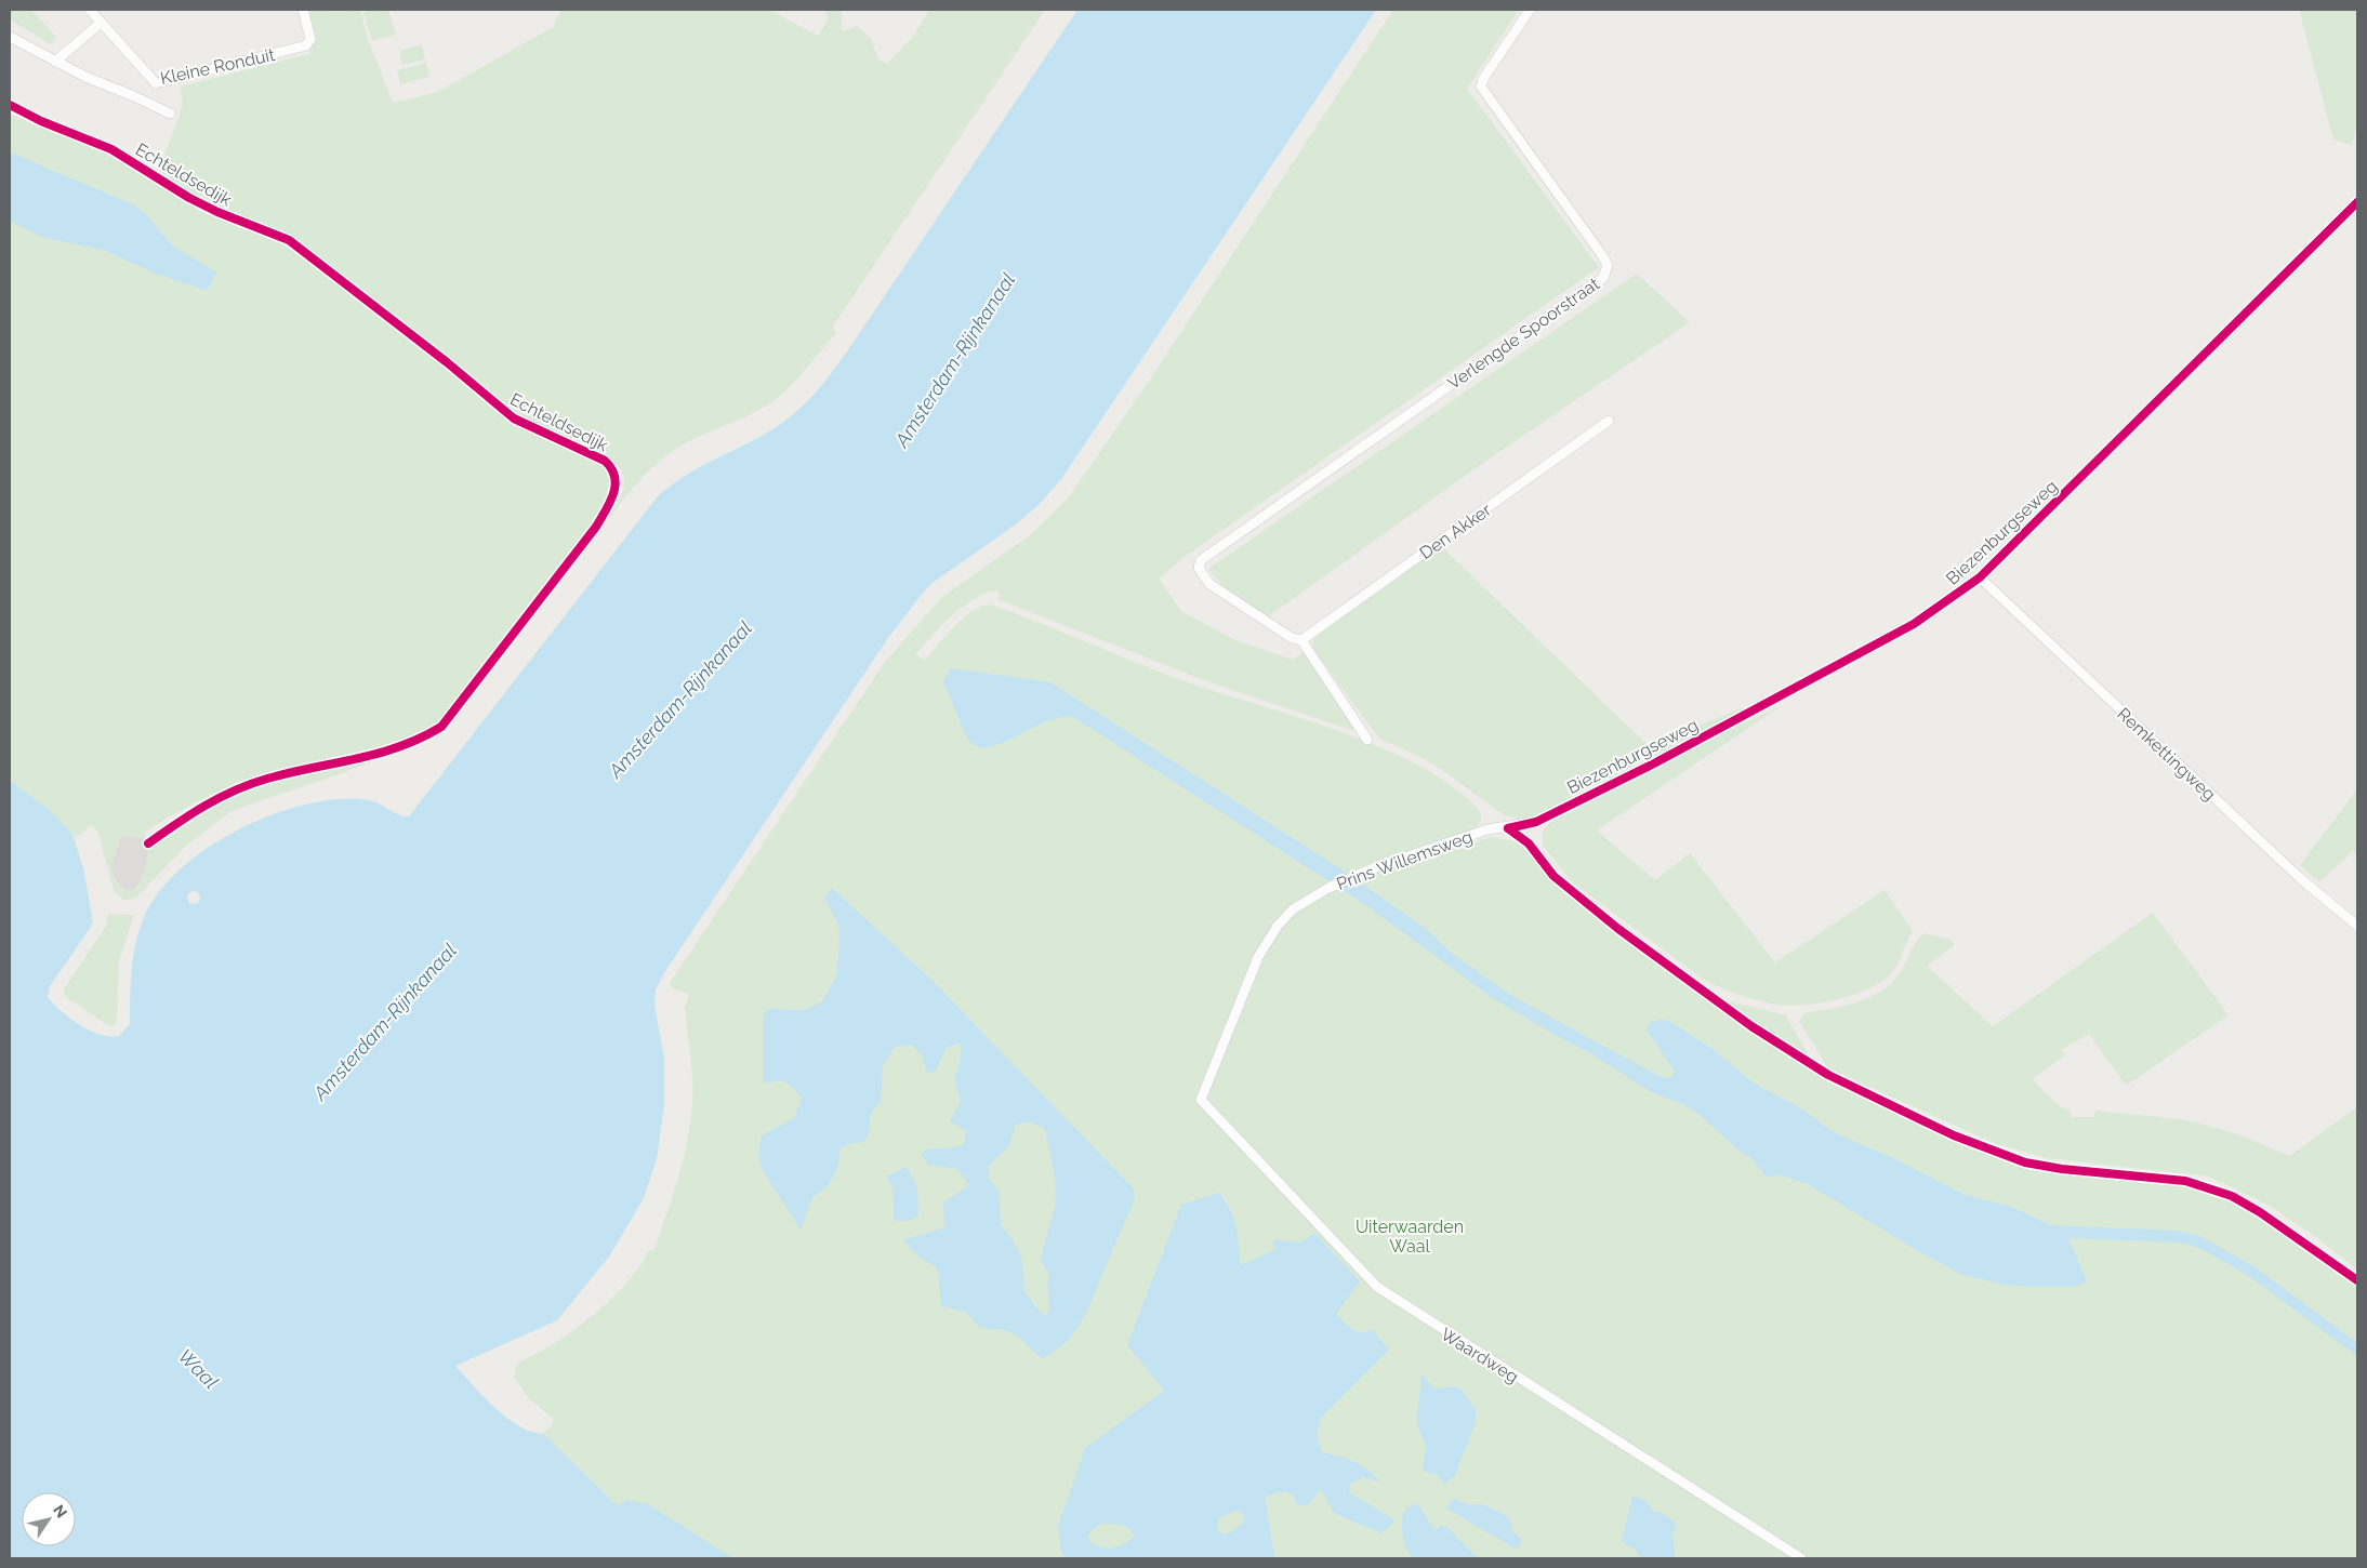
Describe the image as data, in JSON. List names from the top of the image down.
{
  "streets": {
    "street": [
      "Kleine Ronduit",
      "Echteldsedijk",
      "Verlengde Spoorstraat",
      "Den Akker",
      "Biezenburgseweg",
      "Remkettingweg",
      "Prins Willemsweg",
      "Waardweg"
    ]
  },
  "crossings": [
    ["Verlengde Spoorstraat", "Den Akker"],
    ["Biezenburgseweg", "Remkettingweg"],
    ["Biezenburgseweg", "Prins Willemsweg"],
    ["Prins Willemsweg", "Waardweg"]
  ],
  "water": ["Amsterdam-Rijnkanaal", "Waal"],
  "parks": ["Uiterwaarden Waal"],
  "north": "top right"
}
